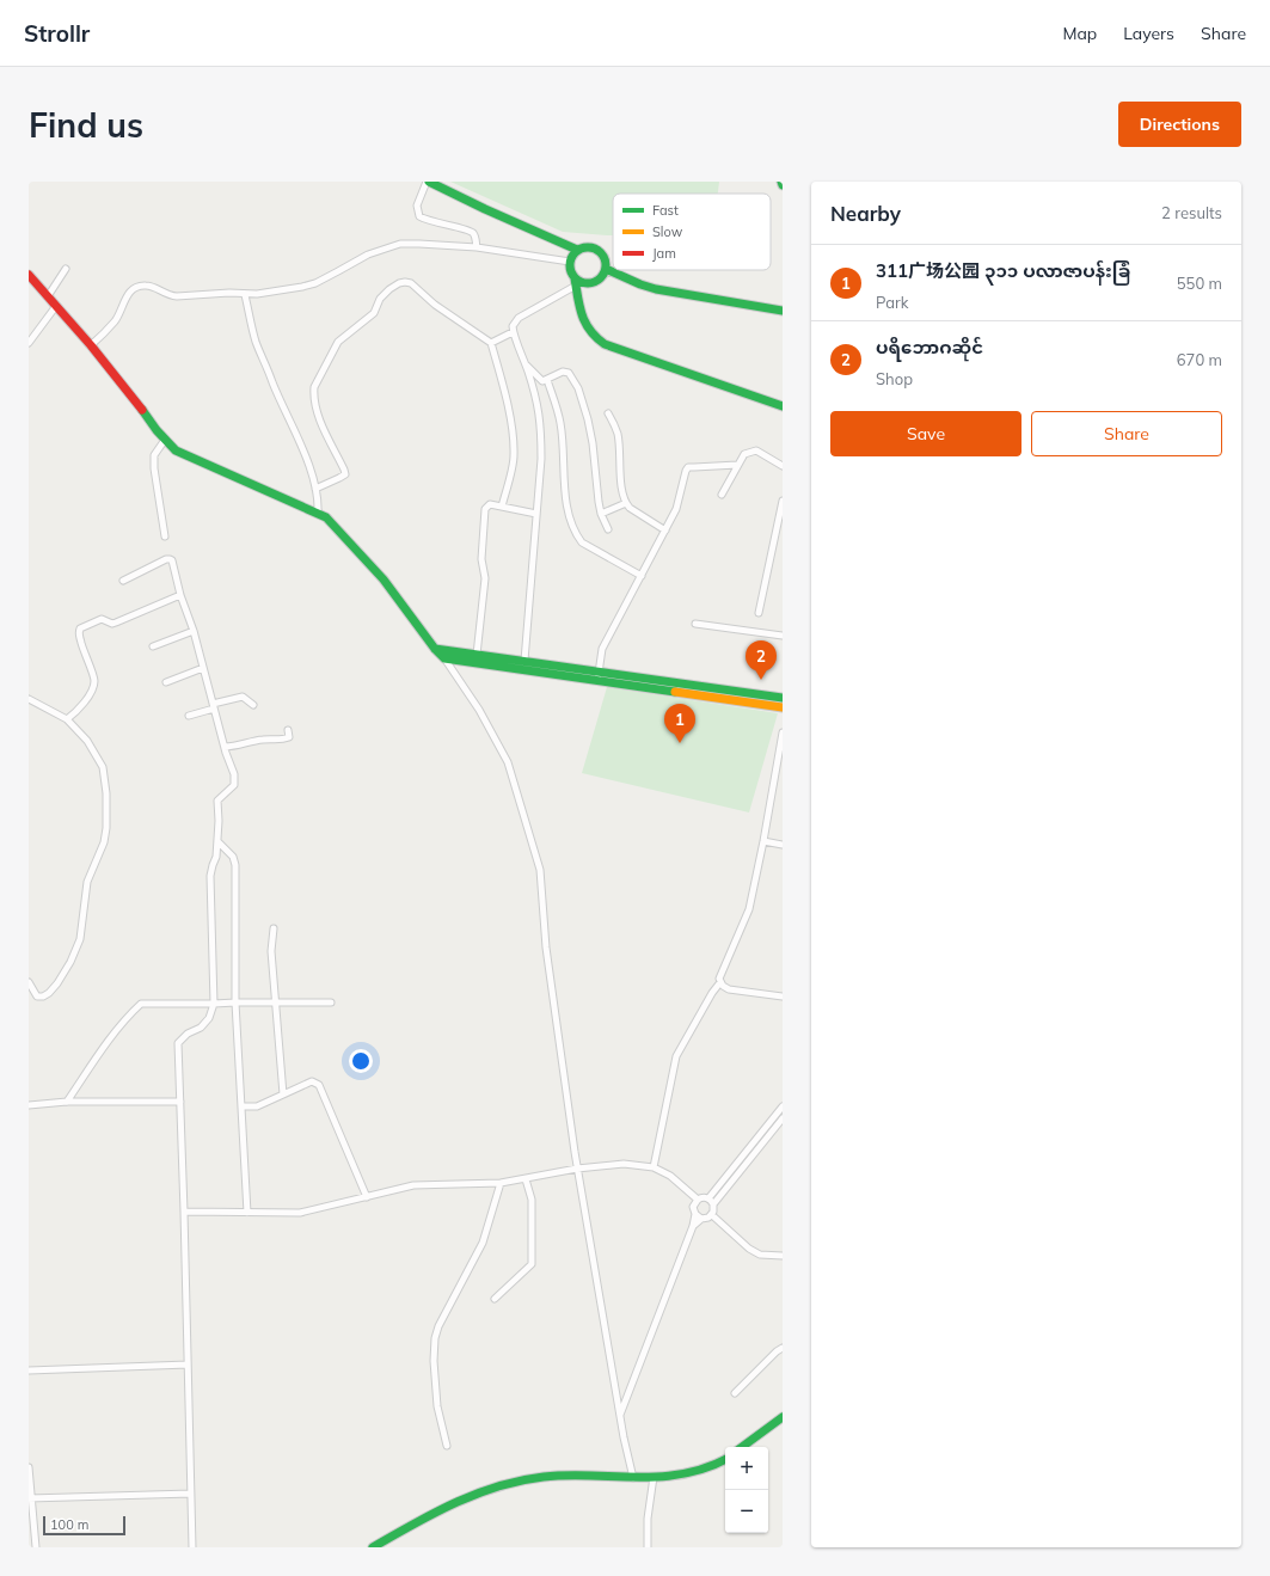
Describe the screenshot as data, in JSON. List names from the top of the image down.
{
  "legend": ["Fast", "Slow", "Jam"],
  "scale_bar": "100 m",
  "page": {
    "header": "Strollr",
    "nav": ["Map", "Layers", "Share"],
    "buttons": [
      "Directions",
      ["Save", "Share"]
    ],
    "title": "Find us",
    "heading": ["Nearby", "2 results"],
    "list": [
      {
        "mark": "1",
        "name": "311广场公园 ၃၁၁ ပလာဇာပန်းခြံ",
        "note": "Park",
        "value": "550 m"
      },
      {
        "mark": "2",
        "name": "ပရိဘောဂဆိုင်",
        "note": "Shop",
        "value": "670 m"
      }
    ],
    "pins": ["2", "1"],
    "map_buttons": ["+", "−"],
    "scale": "100 m"
  }
}
